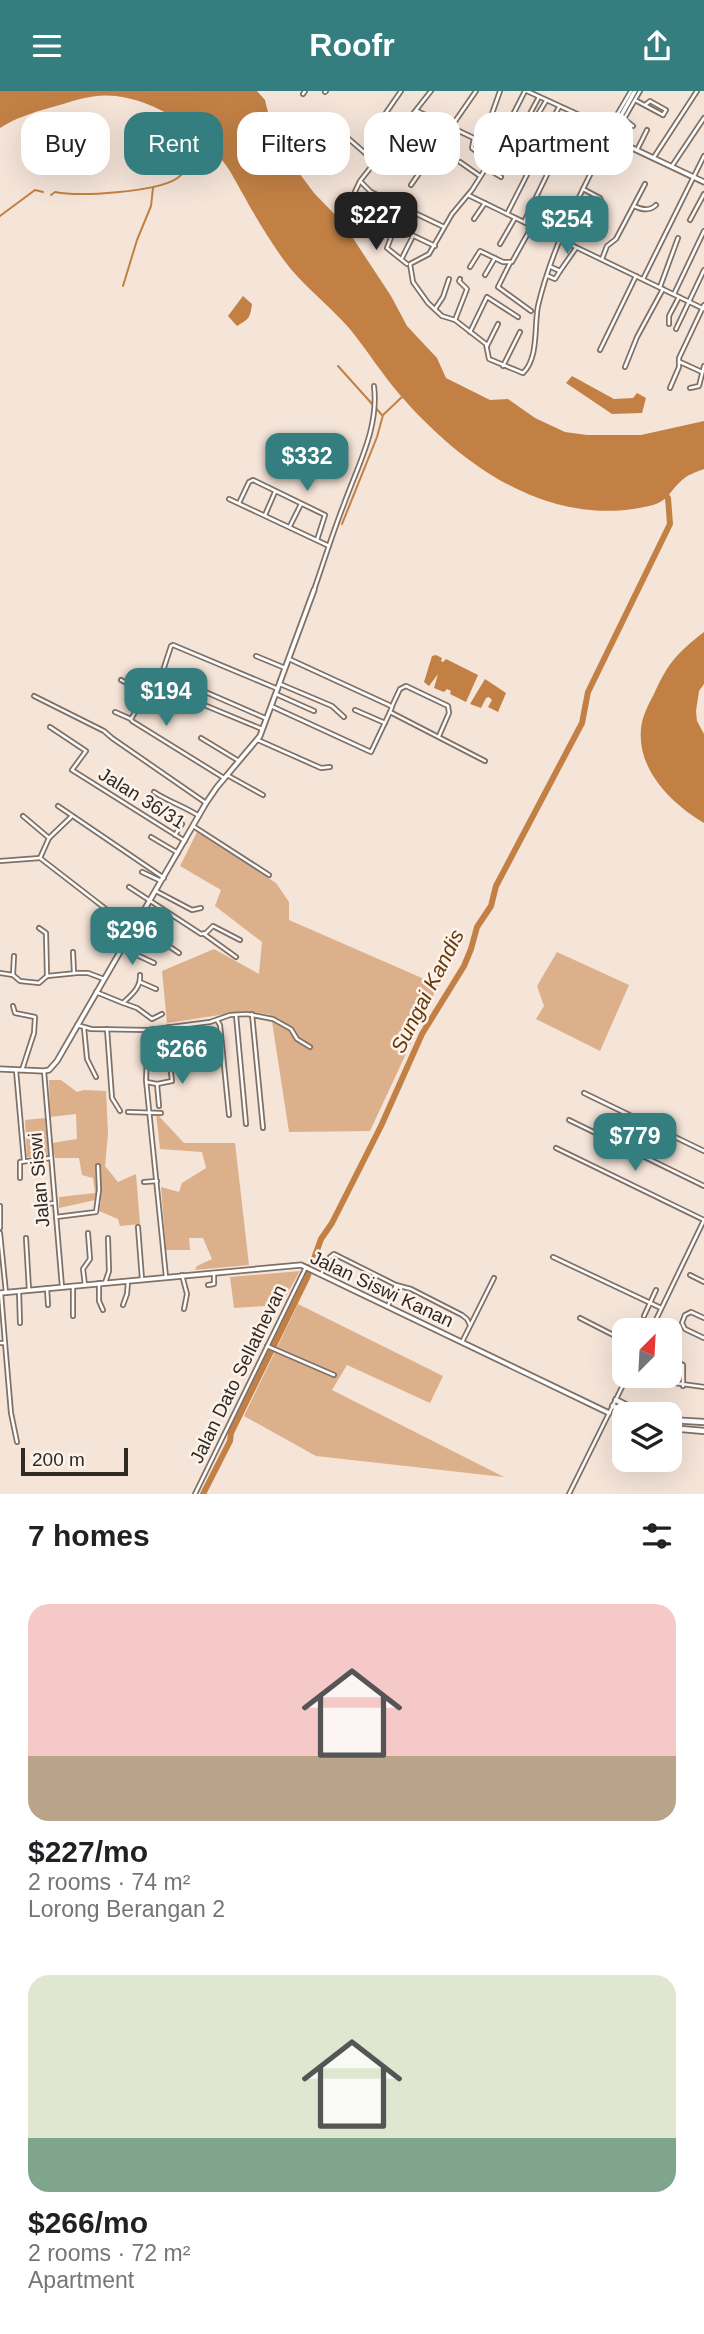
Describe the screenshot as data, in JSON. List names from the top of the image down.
{
  "streets": {
    "street": [
      "Jalan 36/31",
      "Jalan Siswi",
      "Jalan Siswi Kanan",
      "Jalan Dato Sellathevan"
    ]
  },
  "crossings": [
    ["Jalan Siswi", "Jalan Siswi Kanan"],
    ["Jalan Siswi Kanan", "Jalan Dato Sellathevan"]
  ],
  "water": ["Sungai Kandis"],
  "scale_bar": "200 m",
  "north": "top right",
  "page": {
    "header": "Roofr",
    "chip": [
      "Buy",
      "Rent",
      "Filters",
      "New",
      "Apartment"
    ],
    "price": [
      "$227",
      "$254",
      "$332",
      "$194",
      "$296",
      "$266",
      "$779"
    ],
    "scale": "200 m",
    "heading": "7 homes",
    "list": [
      {
        "name": "$227/mo",
        "note": "2 rooms · 74 m² · Lorong Berangan 2"
      },
      {
        "name": "$266/mo",
        "note": "2 rooms · 72 m² · Apartment"
      }
    ]
  }
}
